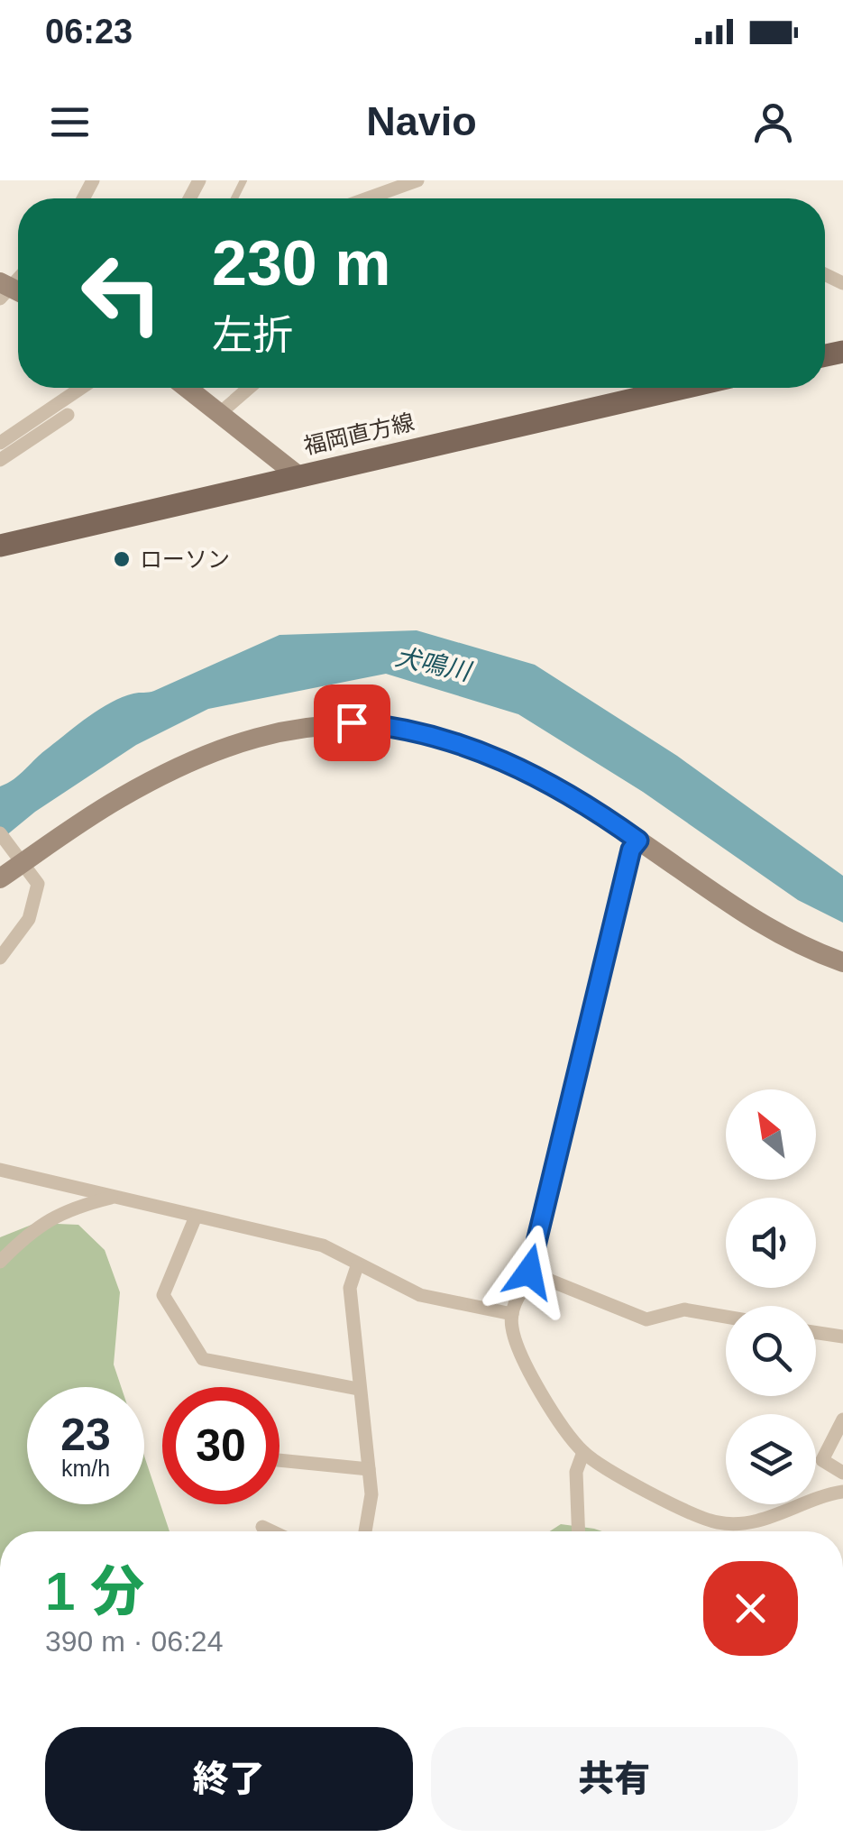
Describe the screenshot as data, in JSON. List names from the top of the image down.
{
  "streets": {
    "main road": ["福岡直方線"]
  },
  "water": ["犬鳴川"],
  "places": ["ローソン"],
  "north": "top left",
  "page": {
    "status": "06:23",
    "header": "Navio",
    "turn": ["230 m", "左折"],
    "speed": "23 km/h",
    "limit": "30",
    "heading": ["1 分", "390 m · 06:24"],
    "buttons": ["終了", "共有"]
  }
}
